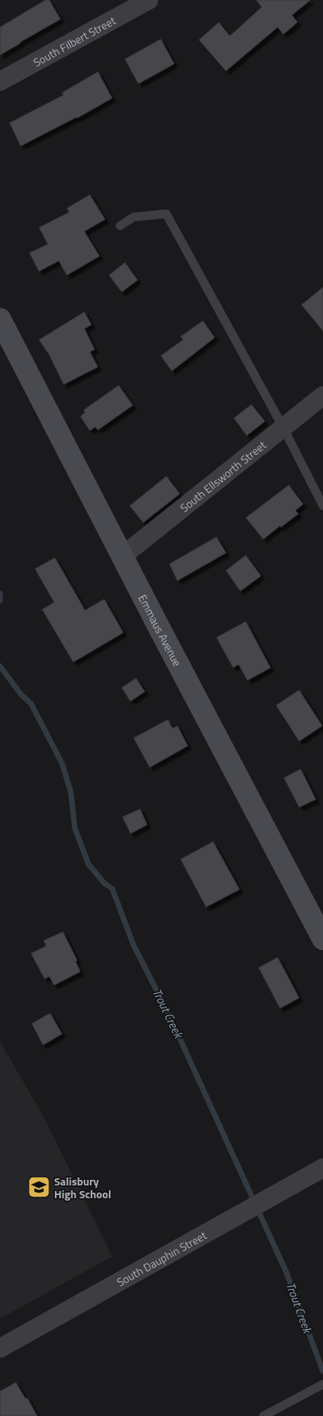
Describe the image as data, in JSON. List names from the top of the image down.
{
  "streets": {
    "main road": ["Emmaus Avenue"],
    "street": ["South Filbert Street", "South Ellsworth Street", "South Dauphin Street"]
  },
  "crossings": [
    ["South Ellsworth Street", "Emmaus Avenue"]
  ],
  "water": ["Trout Creek"],
  "places": {
    "school or university": ["Salisbury High School"]
  }
}
